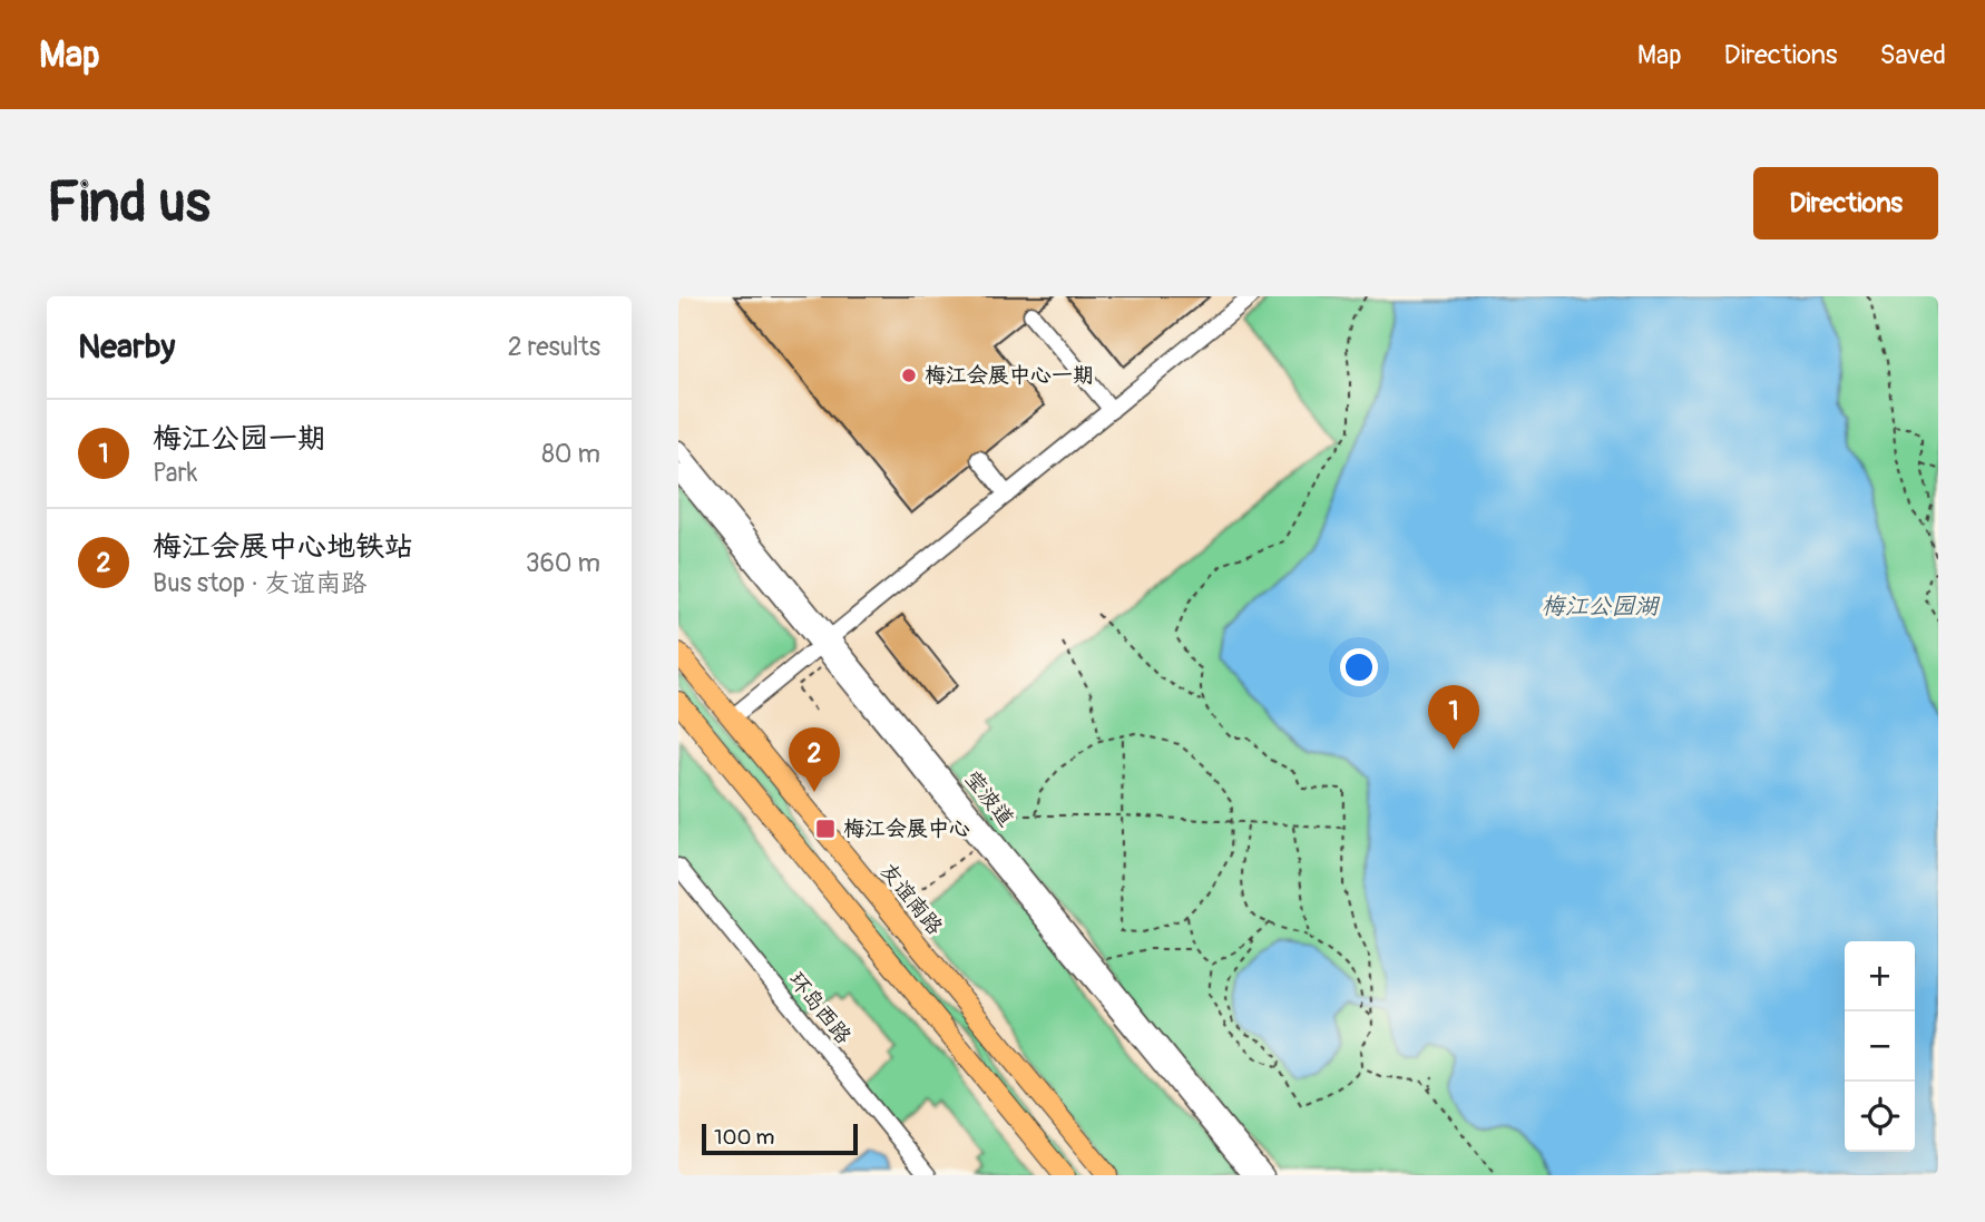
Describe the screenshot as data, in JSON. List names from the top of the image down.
{
  "streets": {
    "main road": ["友谊南路"],
    "street": ["莹波道", "环岛西路"]
  },
  "water": ["梅江公园湖"],
  "places": {
    "other": ["梅江会展中心一期"],
    "transit": ["梅江会展中心"]
  },
  "scale_bar": "100 m",
  "page": {
    "header": "Map",
    "nav": ["Map", "Directions", "Saved"],
    "buttons": "Directions",
    "title": "Find us",
    "heading": ["Nearby", "2 results"],
    "list": [
      {
        "mark": "1",
        "name": "梅江公园一期",
        "note": "Park",
        "value": "80 m"
      },
      {
        "mark": "2",
        "name": "梅江会展中心地铁站",
        "note": "Bus stop · 友谊南路",
        "value": "360 m"
      }
    ],
    "pins": ["1", "2"],
    "map_buttons": ["+", "−"],
    "scale": "100 m"
  }
}
